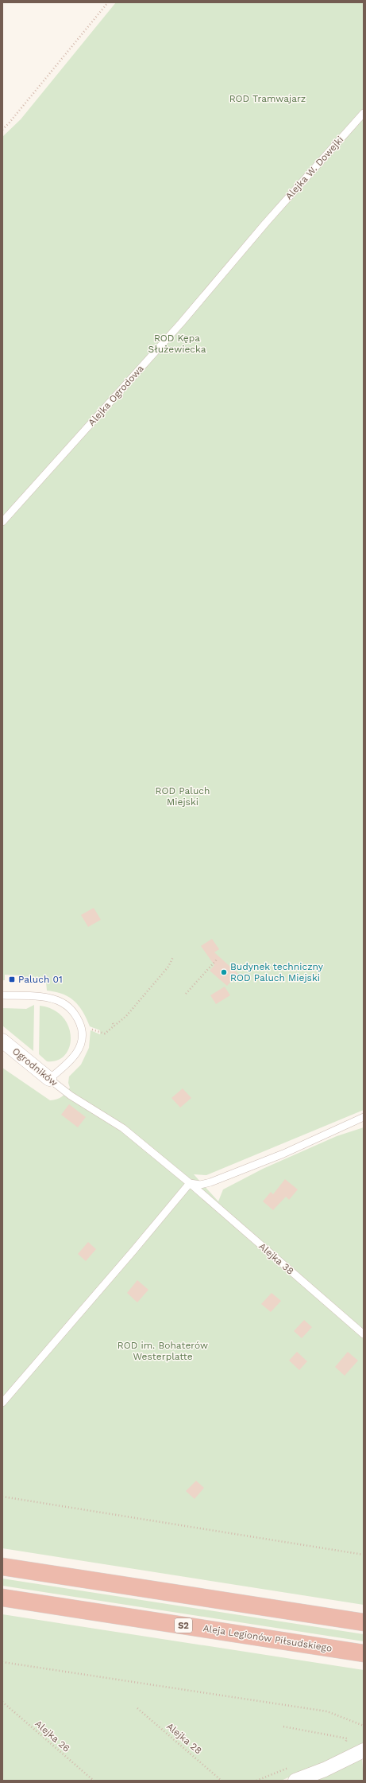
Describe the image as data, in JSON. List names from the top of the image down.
{
  "streets": {
    "highway": ["S2", "Aleja Legionów Piłsudskiego"],
    "street": ["Ogrodników"],
    "lane": ["Alejka W. Dowejki", "Alejka Ogrodowa", "Alejka 38"],
    "path": ["Alejka 26", "Alejka 28"]
  },
  "crossings": [
    ["Alejka W. Dowejki", "Alejka Ogrodowa"],
    ["Ogrodników", "Alejka 38"]
  ],
  "parks": [
    "ROD Tramwajarz",
    "ROD Kępa Służewiecka",
    "ROD Paluch Miejski",
    "ROD im. Bohaterów Westerplatte"
  ],
  "places": {
    "other": ["Budynek techniczny ROD Paluch Miejski"],
    "transit": ["Paluch 01"]
  }
}
